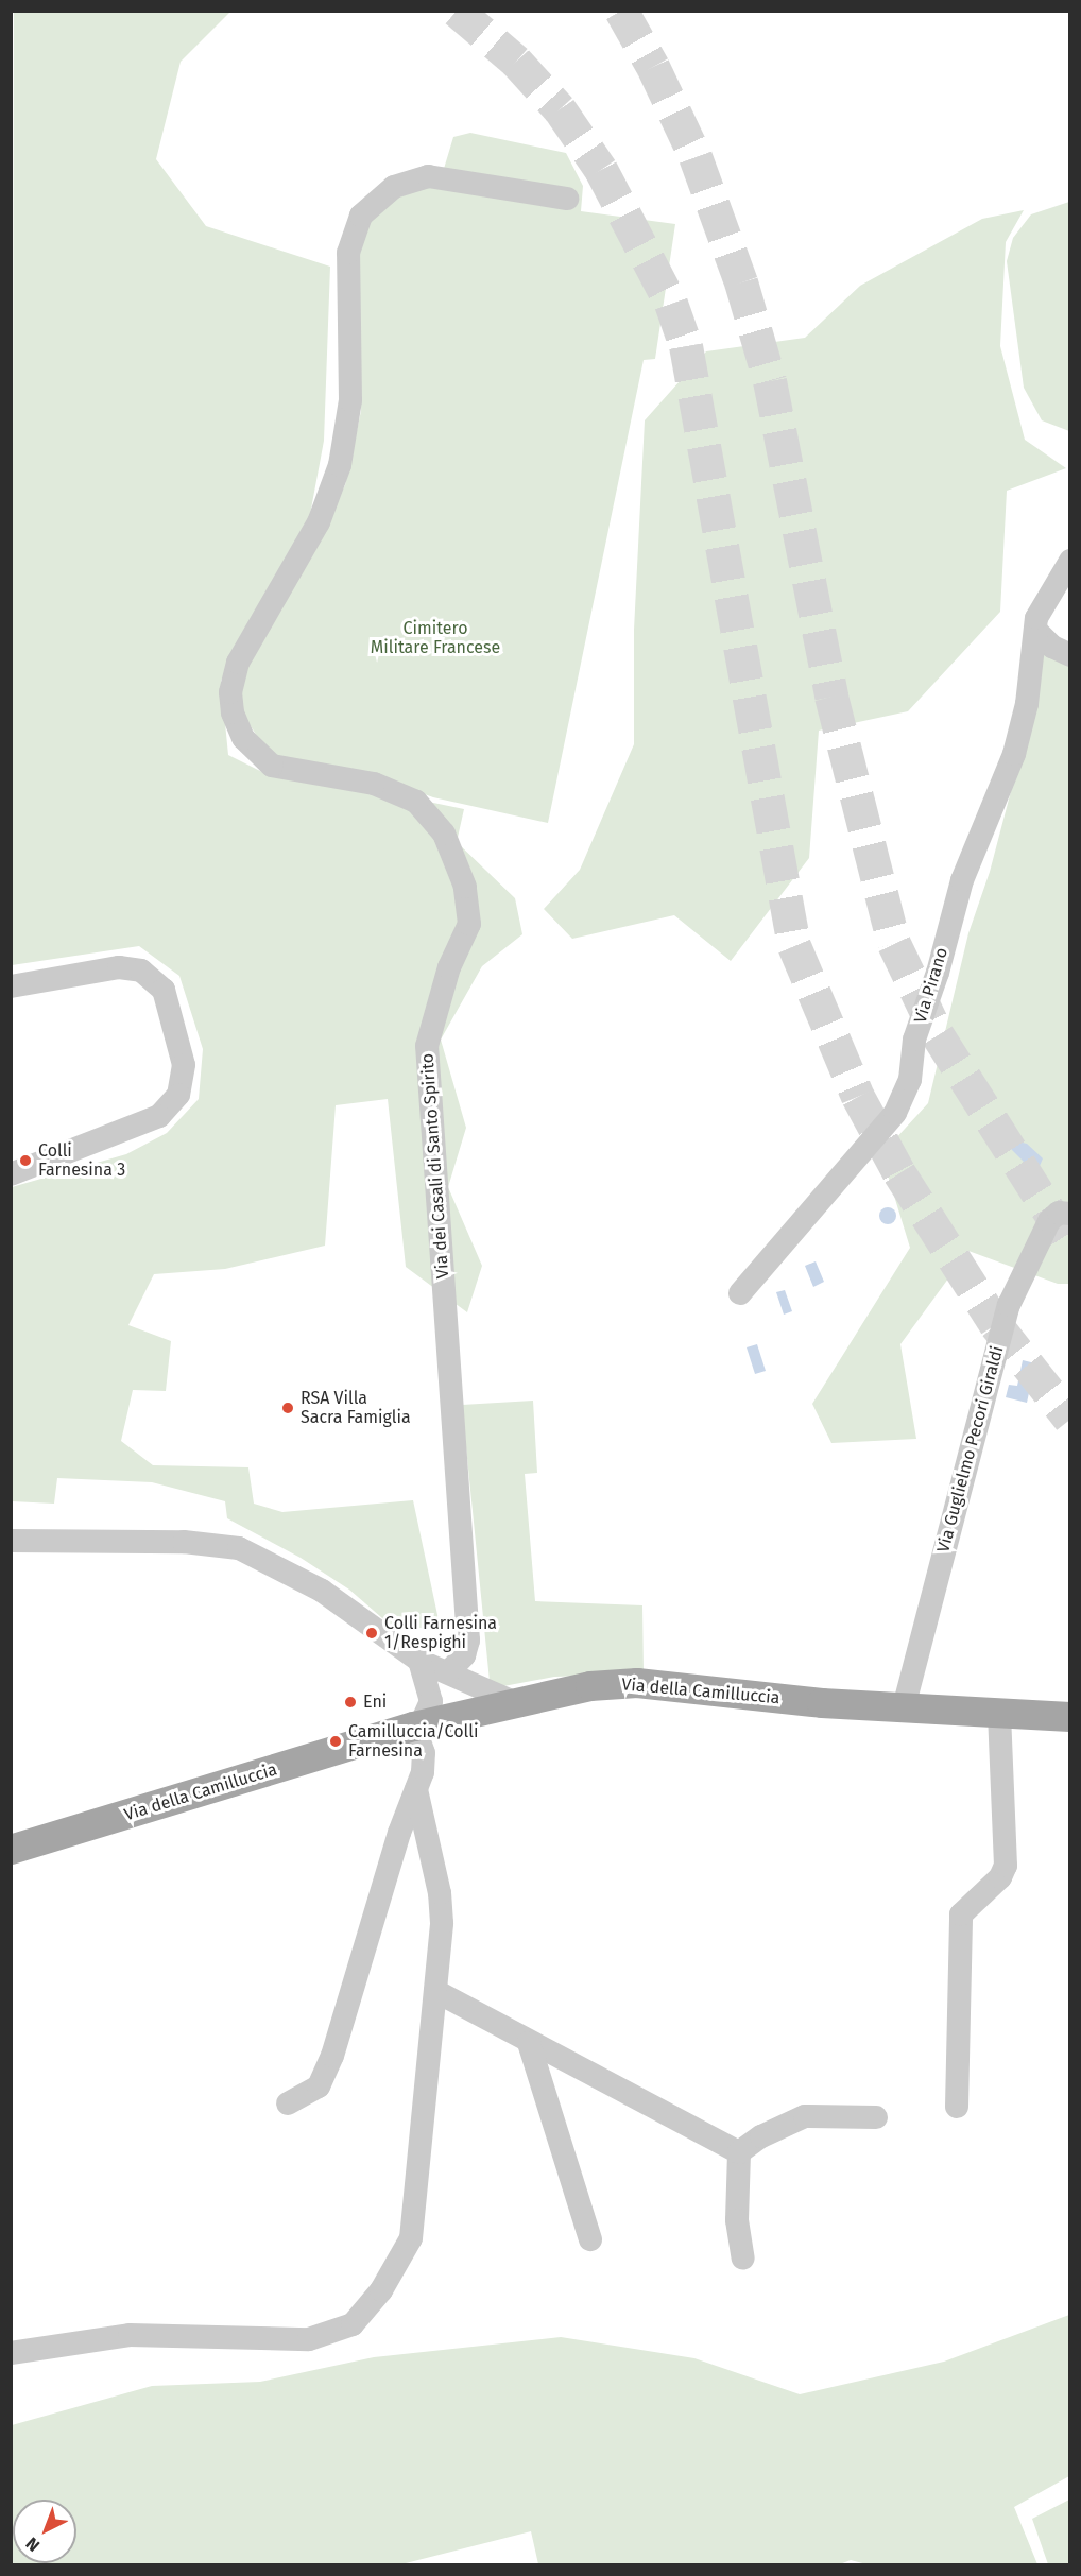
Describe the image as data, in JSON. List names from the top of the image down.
{
  "streets": {
    "main road": ["Via della Camilluccia"],
    "street": ["Via Pirano", "Via dei Casali di Santo Spirito", "Via Guglielmo Pecori Giraldi"]
  },
  "crossings": [
    ["Via Guglielmo Pecori Giraldi", "Via della Camilluccia"]
  ],
  "parks": ["Cimitero Militare Francese"],
  "places": [
    "Colli Farnesina 3",
    "RSA Villa Sacra Famiglia",
    "Colli Farnesina 1/Respighi",
    "Eni",
    "Camilluccia/Colli Farnesina"
  ],
  "north": "bottom left"
}
